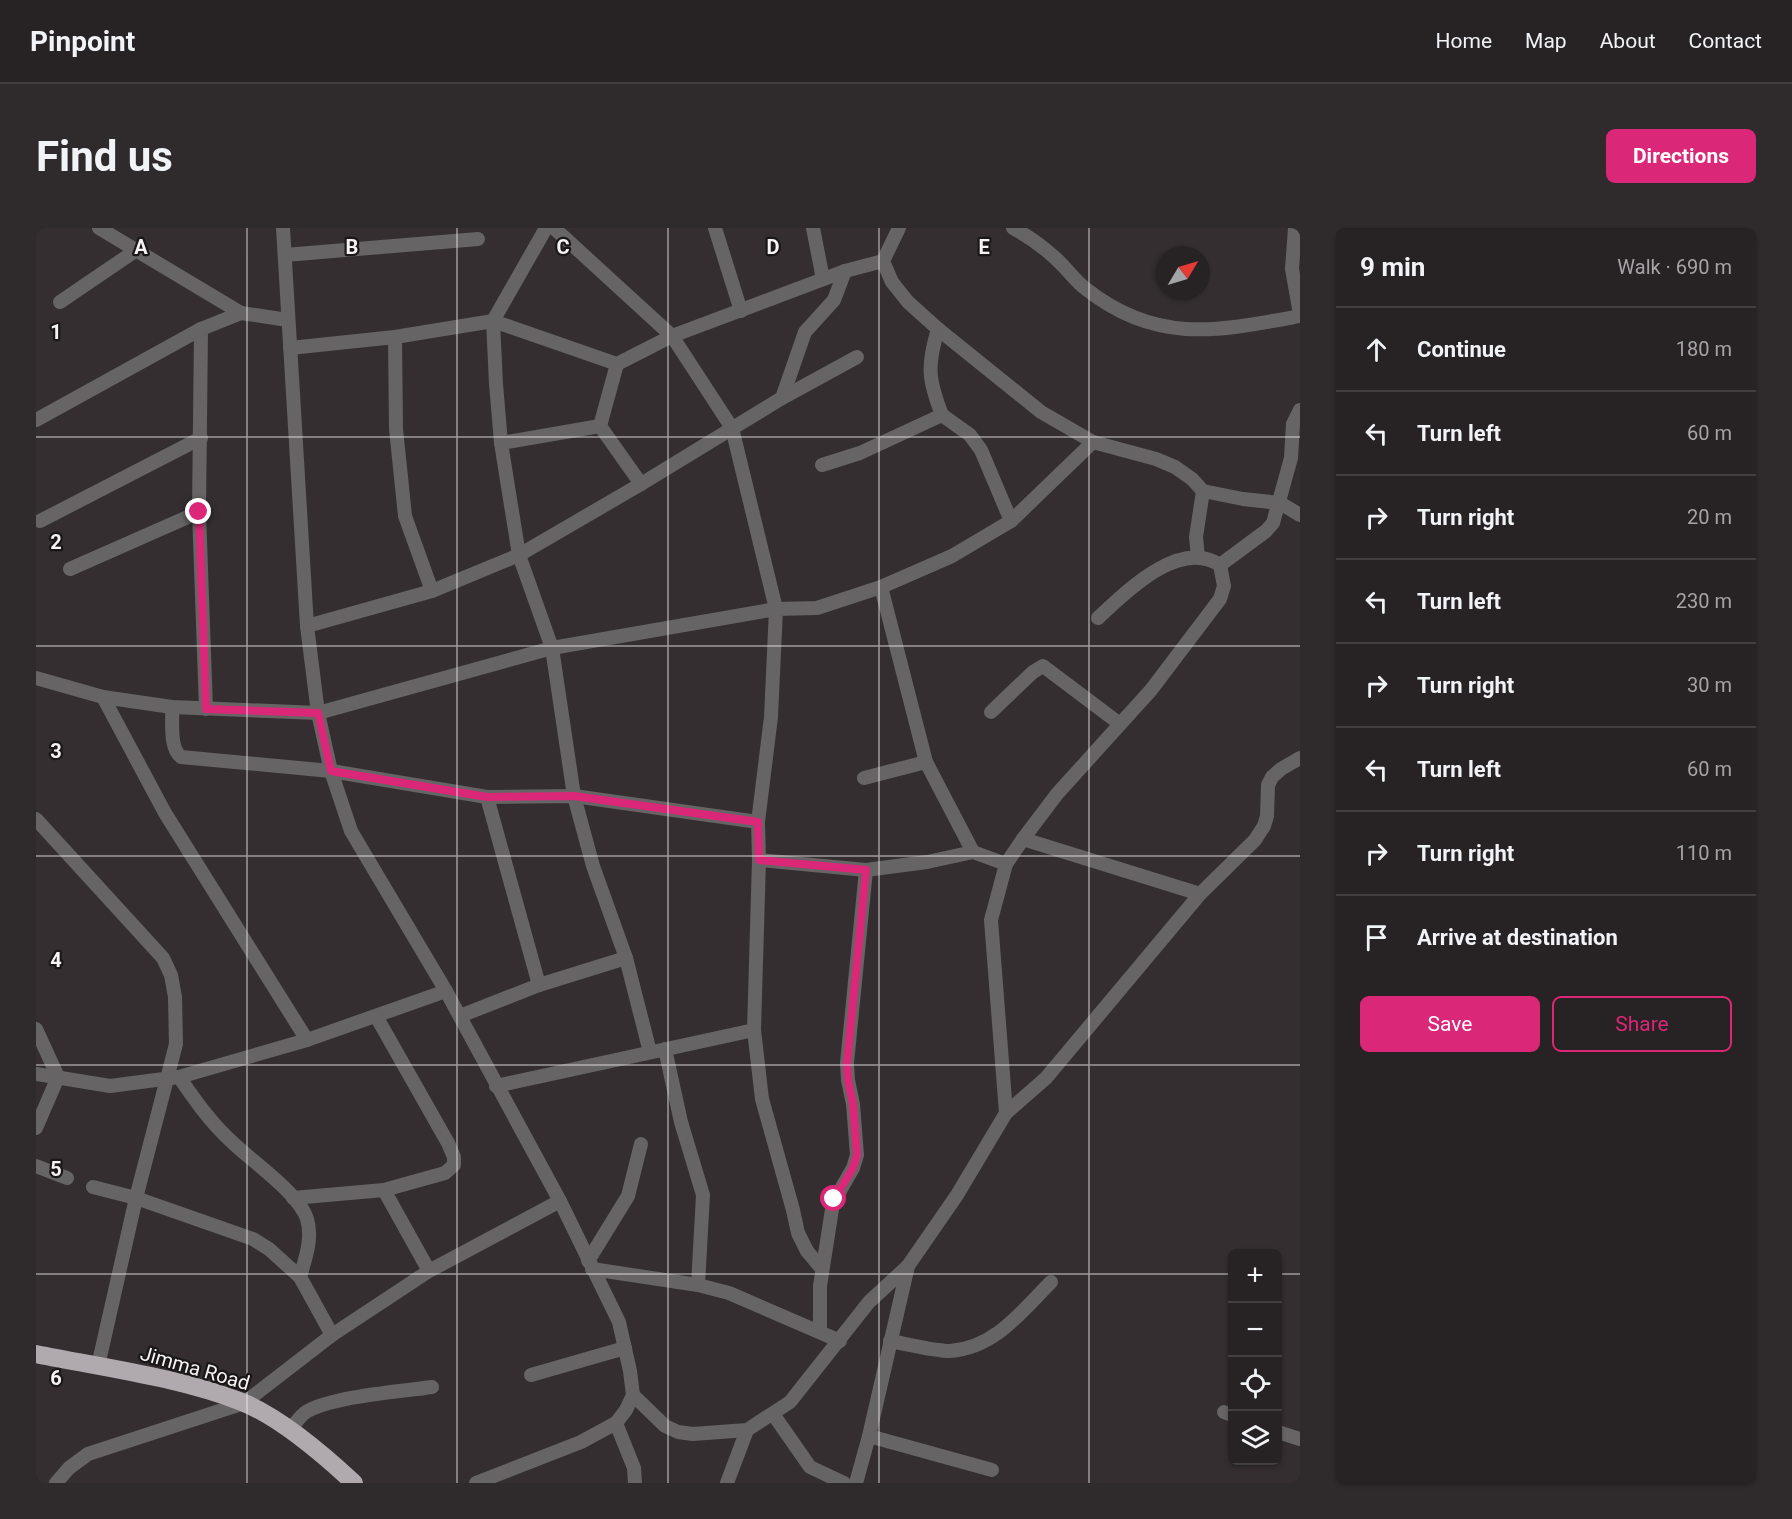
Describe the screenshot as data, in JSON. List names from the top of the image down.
{
  "streets": {
    "highway": ["Jimma Road"]
  },
  "north": "top right",
  "page": {
    "header": "Pinpoint",
    "nav": [
      "Home",
      "Map",
      "About",
      "Contact"
    ],
    "buttons": [
      "Directions",
      ["Save", "Share"]
    ],
    "title": "Find us",
    "heading": ["9 min", "Walk · 690 m"],
    "list": [
      ["Continue", "180 m"],
      ["Turn left", "60 m"],
      ["Turn right", "20 m"],
      ["Turn left", "230 m"],
      ["Turn right", "30 m"],
      ["Turn left", "60 m"],
      ["Turn right", "110 m"],
      "Arrive at destination"
    ],
    "map_buttons": ["+", "−"]
  },
  "grid": {
    "columns": [
      "A",
      "B",
      "C",
      "D",
      "E"
    ],
    "rows": [
      "1",
      "2",
      "3",
      "4",
      "5",
      "6"
    ]
  }
}
